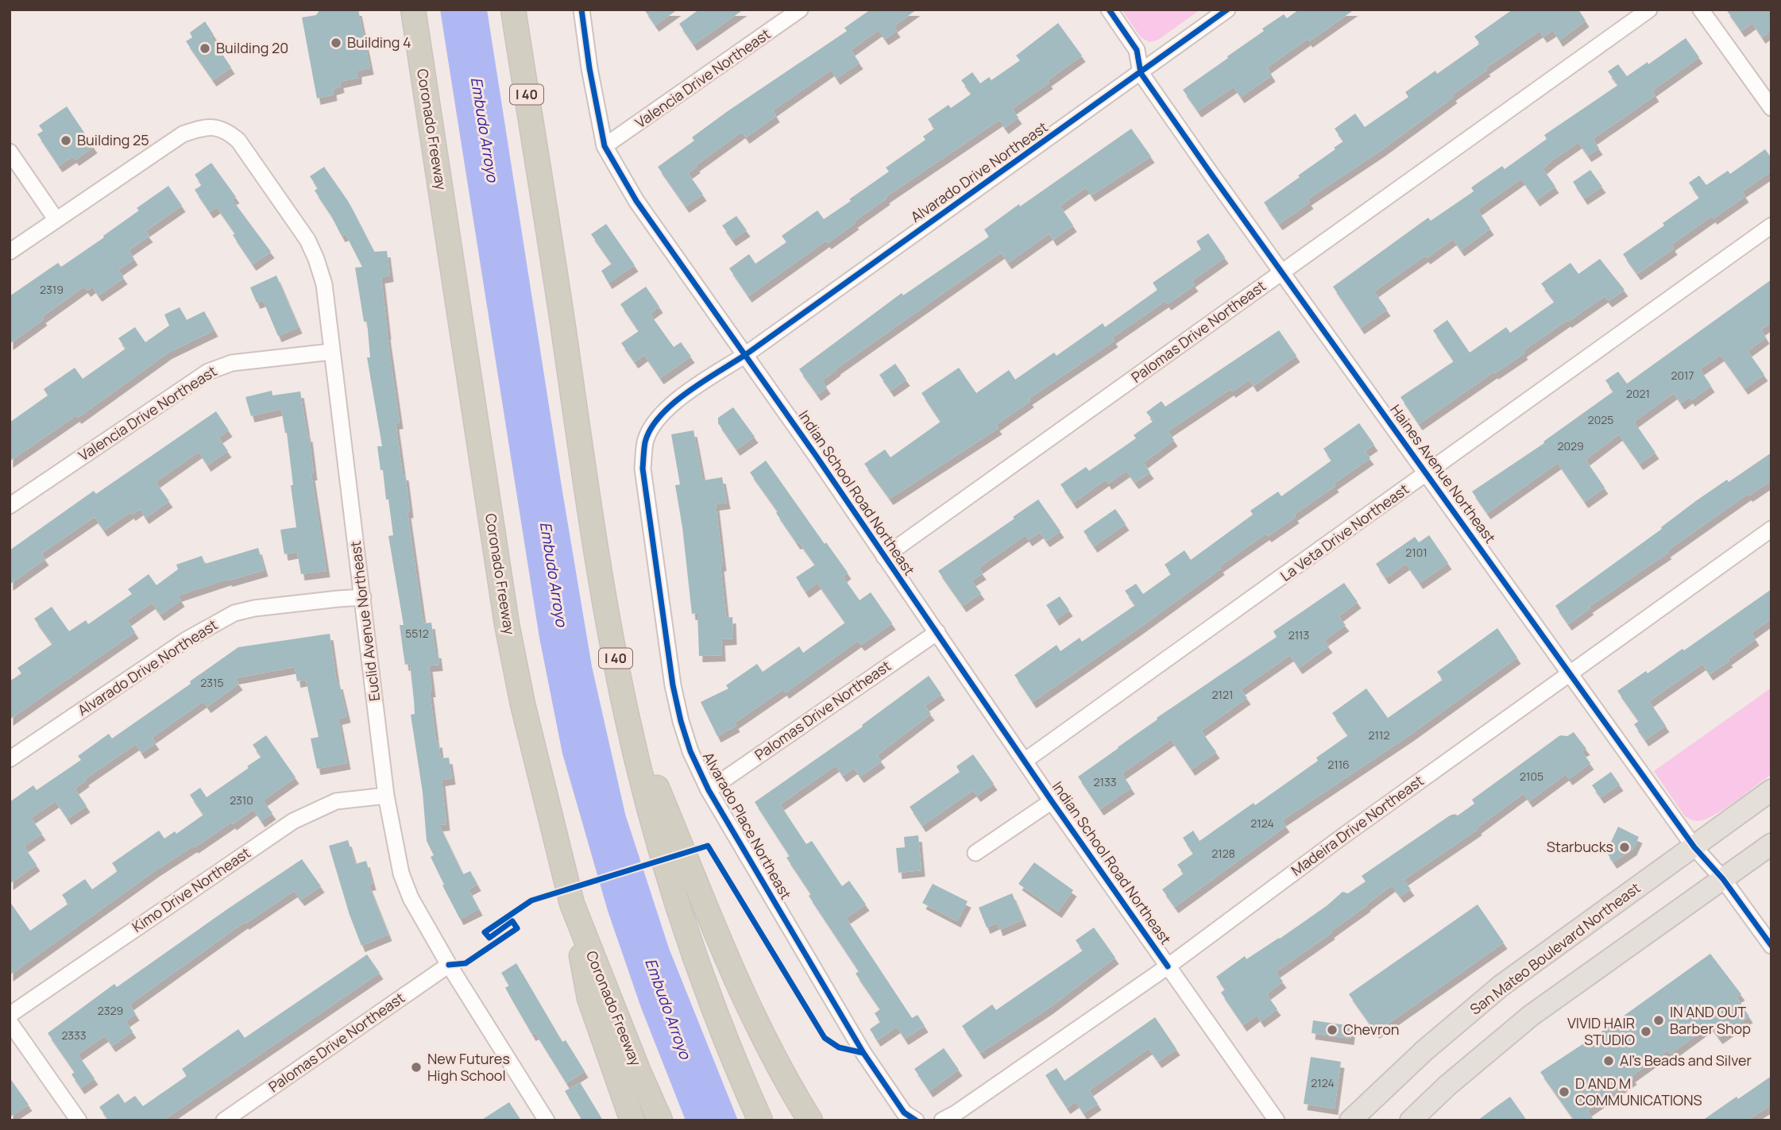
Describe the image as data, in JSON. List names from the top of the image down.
{
  "streets": {
    "highway": ["I 40", "Coronado Freeway"],
    "main road": ["San Mateo Boulevard Northeast"],
    "street": [
      "Valencia Drive Northeast",
      "Alvarado Drive Northeast",
      "Palomas Drive Northeast",
      "Haines Avenue Northeast",
      "Indian School Road Northeast",
      "La Veta Drive Northeast",
      "Euclid Avenue Northeast",
      "Alvarado Place Northeast",
      "Madeira Drive Northeast",
      "Kimo Drive Northeast"
    ]
  },
  "crossings": [
    ["Valencia Drive Northeast", "Indian School Road Northeast"],
    ["Valencia Drive Northeast", "Euclid Avenue Northeast"],
    ["Alvarado Drive Northeast", "Haines Avenue Northeast"],
    ["Alvarado Drive Northeast", "Indian School Road Northeast"],
    ["Alvarado Drive Northeast", "Euclid Avenue Northeast"],
    ["Alvarado Drive Northeast", "Alvarado Place Northeast"],
    ["Palomas Drive Northeast", "Haines Avenue Northeast"],
    ["Palomas Drive Northeast", "Indian School Road Northeast"],
    ["Palomas Drive Northeast", "Euclid Avenue Northeast"],
    ["Palomas Drive Northeast", "Alvarado Place Northeast"],
    ["Haines Avenue Northeast", "La Veta Drive Northeast"],
    ["Haines Avenue Northeast", "Madeira Drive Northeast"],
    ["Haines Avenue Northeast", "San Mateo Boulevard Northeast"],
    ["Indian School Road Northeast", "La Veta Drive Northeast"],
    ["Indian School Road Northeast", "Alvarado Place Northeast"],
    ["Indian School Road Northeast", "Madeira Drive Northeast"],
    ["Euclid Avenue Northeast", "Kimo Drive Northeast"]
  ],
  "water": ["Embudo Arroyo"],
  "places": [
    "Building 4",
    "Building 20",
    "Building 25",
    "Starbucks",
    "IN AND OUT Barber Shop",
    "Chevron",
    "VIVID HAIR STUDIO",
    "Al's Beads and Silver",
    "New Futures High School",
    "D AND M COMMUNICATIONS"
  ],
  "house_numbers": [
    "2319",
    "2017",
    "2021",
    "2025",
    "2029",
    "2101",
    "5512",
    "2113",
    "2315",
    "2121",
    "2112",
    "2116",
    "2105",
    "2133",
    "2310",
    "2124",
    "2128",
    "2329",
    "2333",
    "2124"
  ]
}
